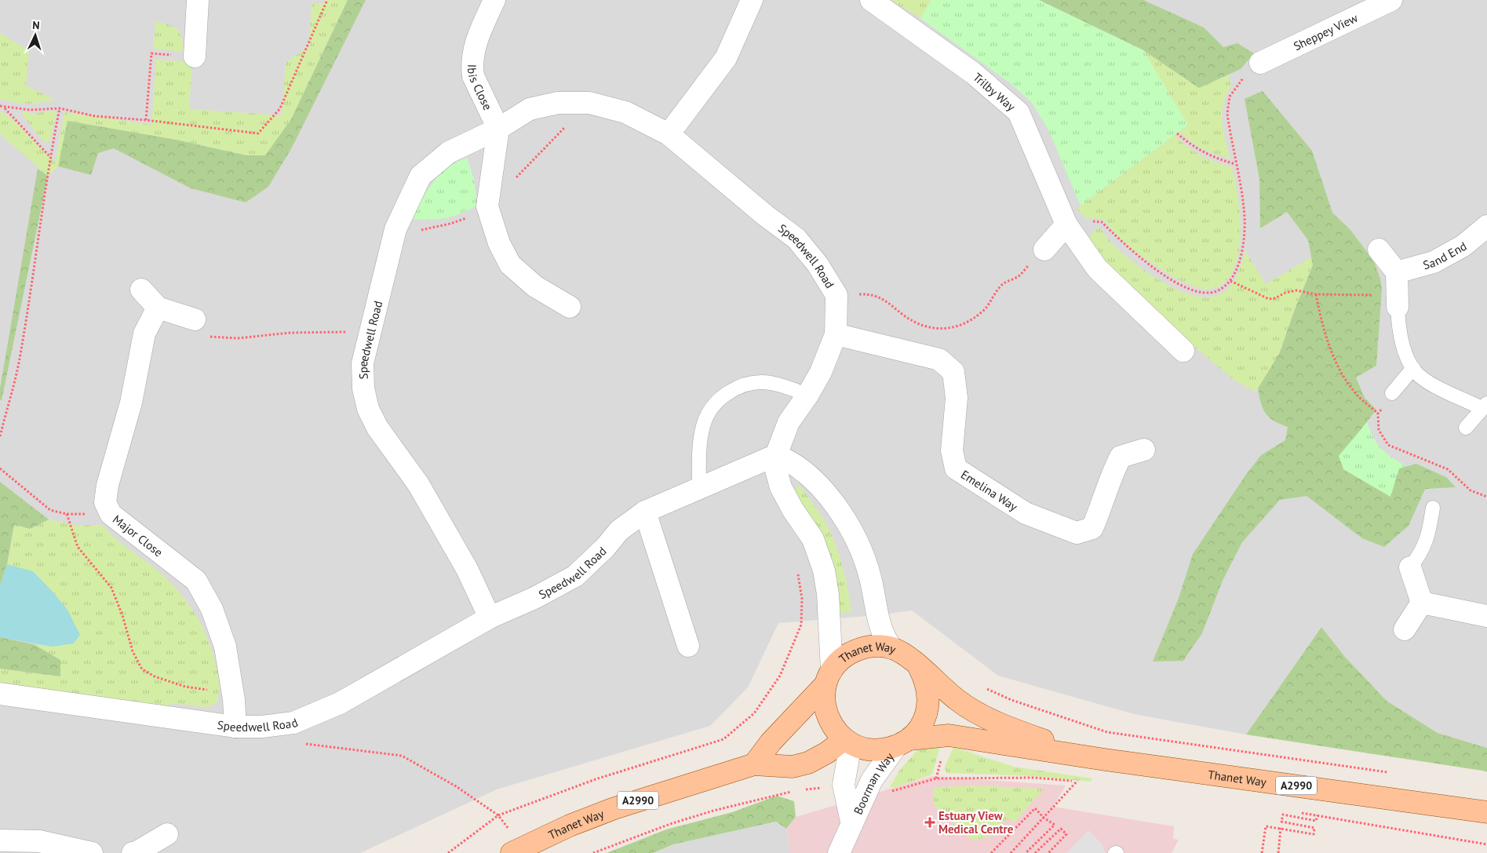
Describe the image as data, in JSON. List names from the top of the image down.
{
  "streets": {
    "main road": ["Thanet Way", "A2990"],
    "street": [
      "Sheppey View",
      "Ibis Close",
      "Trilby Way",
      "Sand End",
      "Speedwell Road",
      "Emelina Way",
      "Major Close",
      "Boorman Way"
    ]
  },
  "crossings": [
    ["Ibis Close", "Speedwell Road"],
    ["Speedwell Road", "Emelina Way"],
    ["Speedwell Road", "Major Close"],
    ["Thanet Way", "Boorman Way"]
  ],
  "places": {
    "health": ["Estuary View Medical Centre"]
  },
  "north": "top"
}
